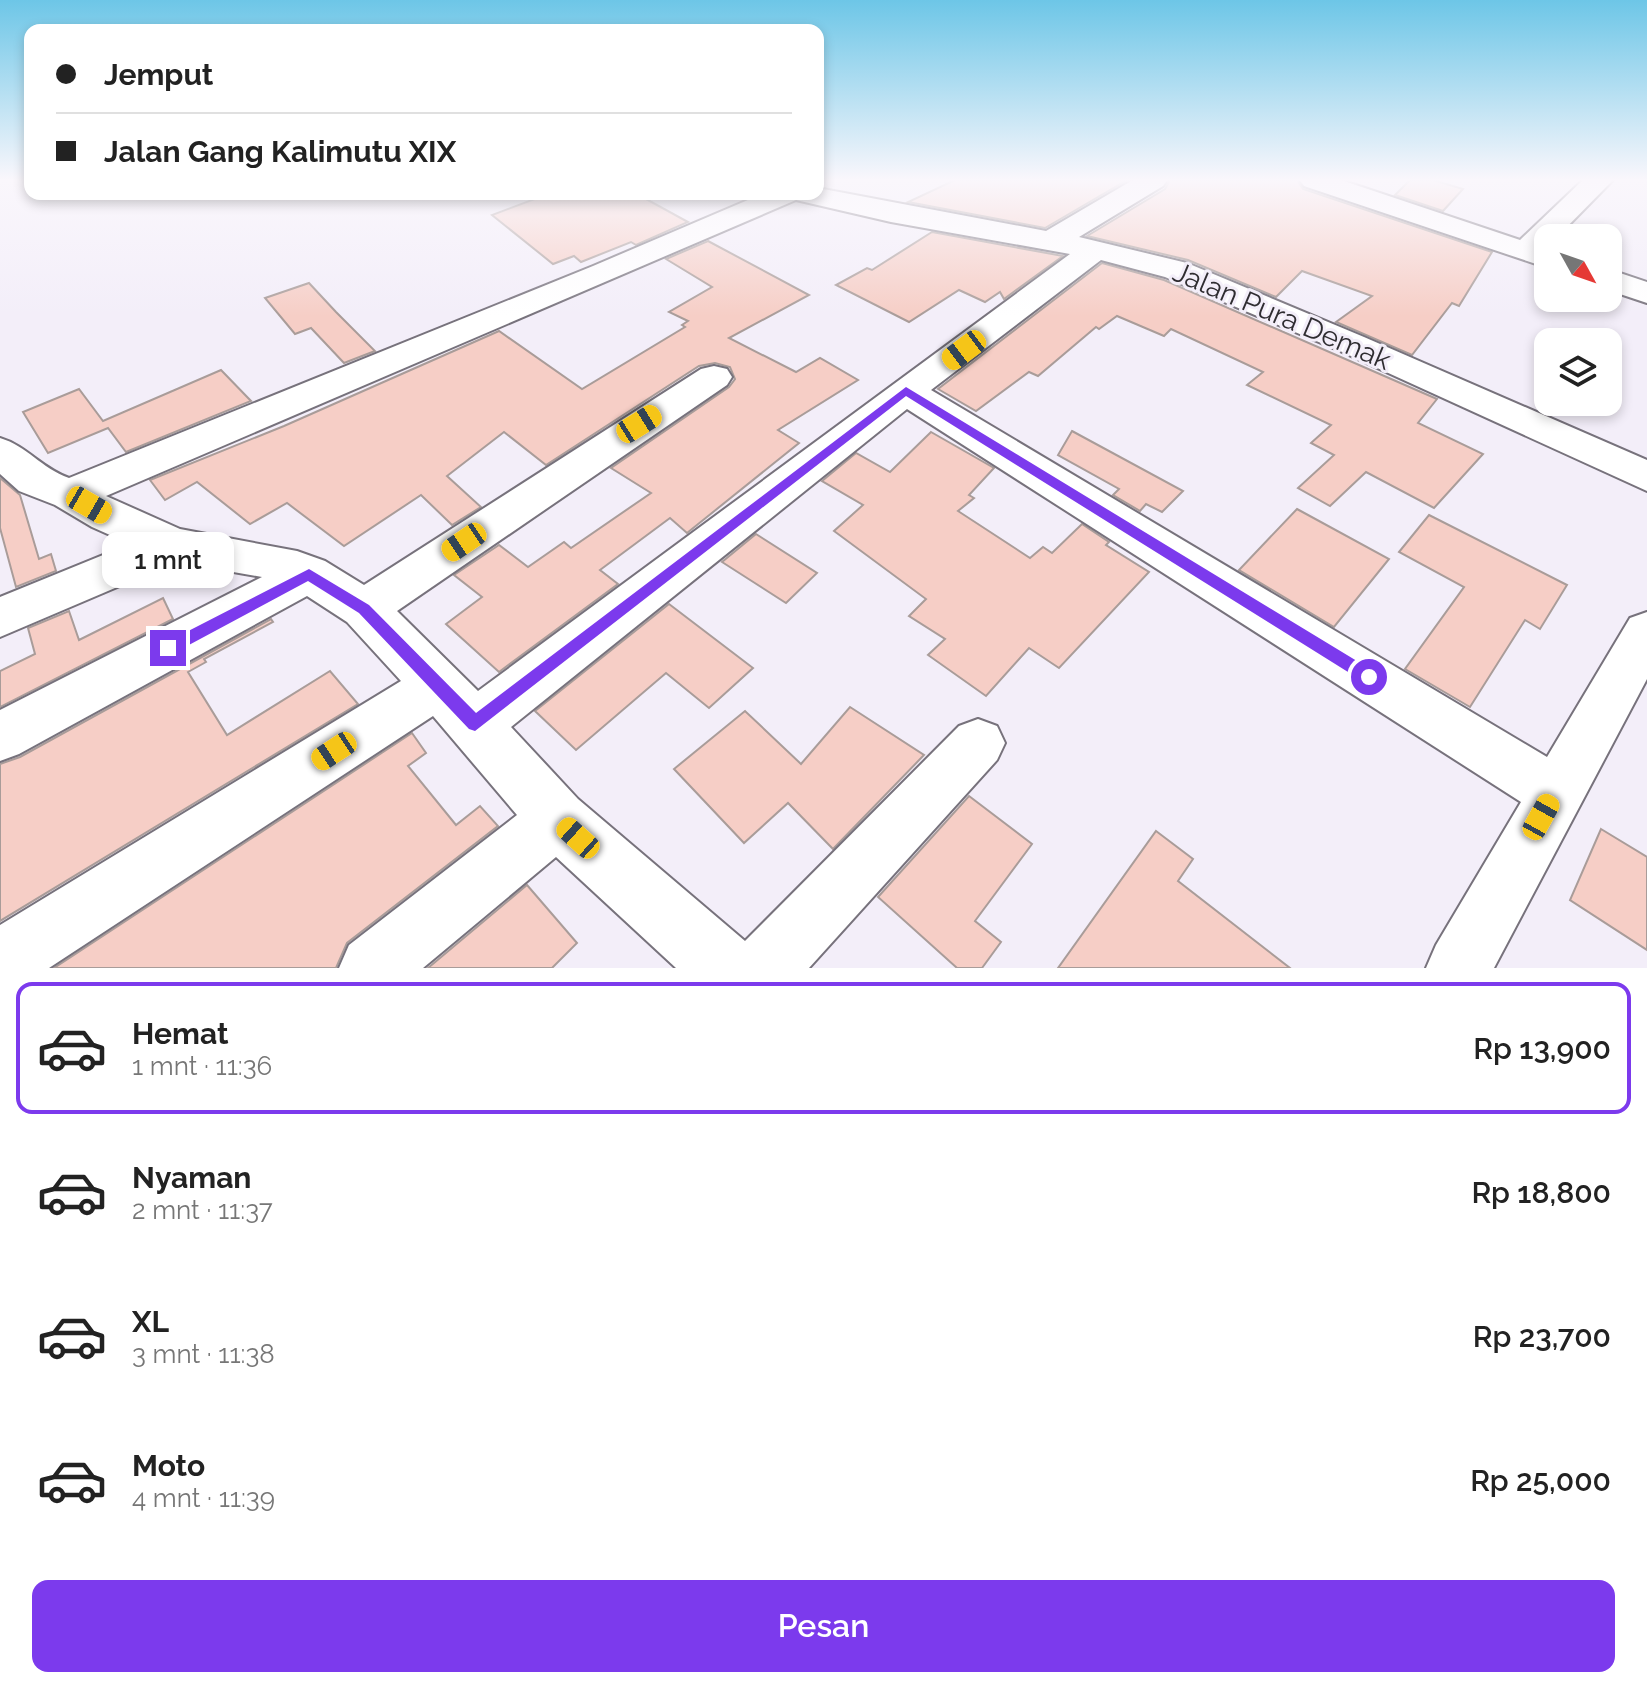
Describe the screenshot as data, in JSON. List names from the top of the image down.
{
  "streets": {
    "street": ["Jalan Pura Demak"]
  },
  "north": "bottom right",
  "page": {
    "banner": ["Jemput", "Jalan Gang Kalimutu XIX"],
    "bubble": "1 mnt",
    "list": [
      {
        "name": "Hemat",
        "note": "1 mnt · 11:36",
        "value": "Rp 13,900"
      },
      {
        "name": "Nyaman",
        "note": "2 mnt · 11:37",
        "value": "Rp 18,800"
      },
      {
        "name": "XL",
        "note": "3 mnt · 11:38",
        "value": "Rp 23,700"
      },
      {
        "name": "Moto",
        "note": "4 mnt · 11:39",
        "value": "Rp 25,000"
      }
    ],
    "buttons": "Pesan"
  }
}
